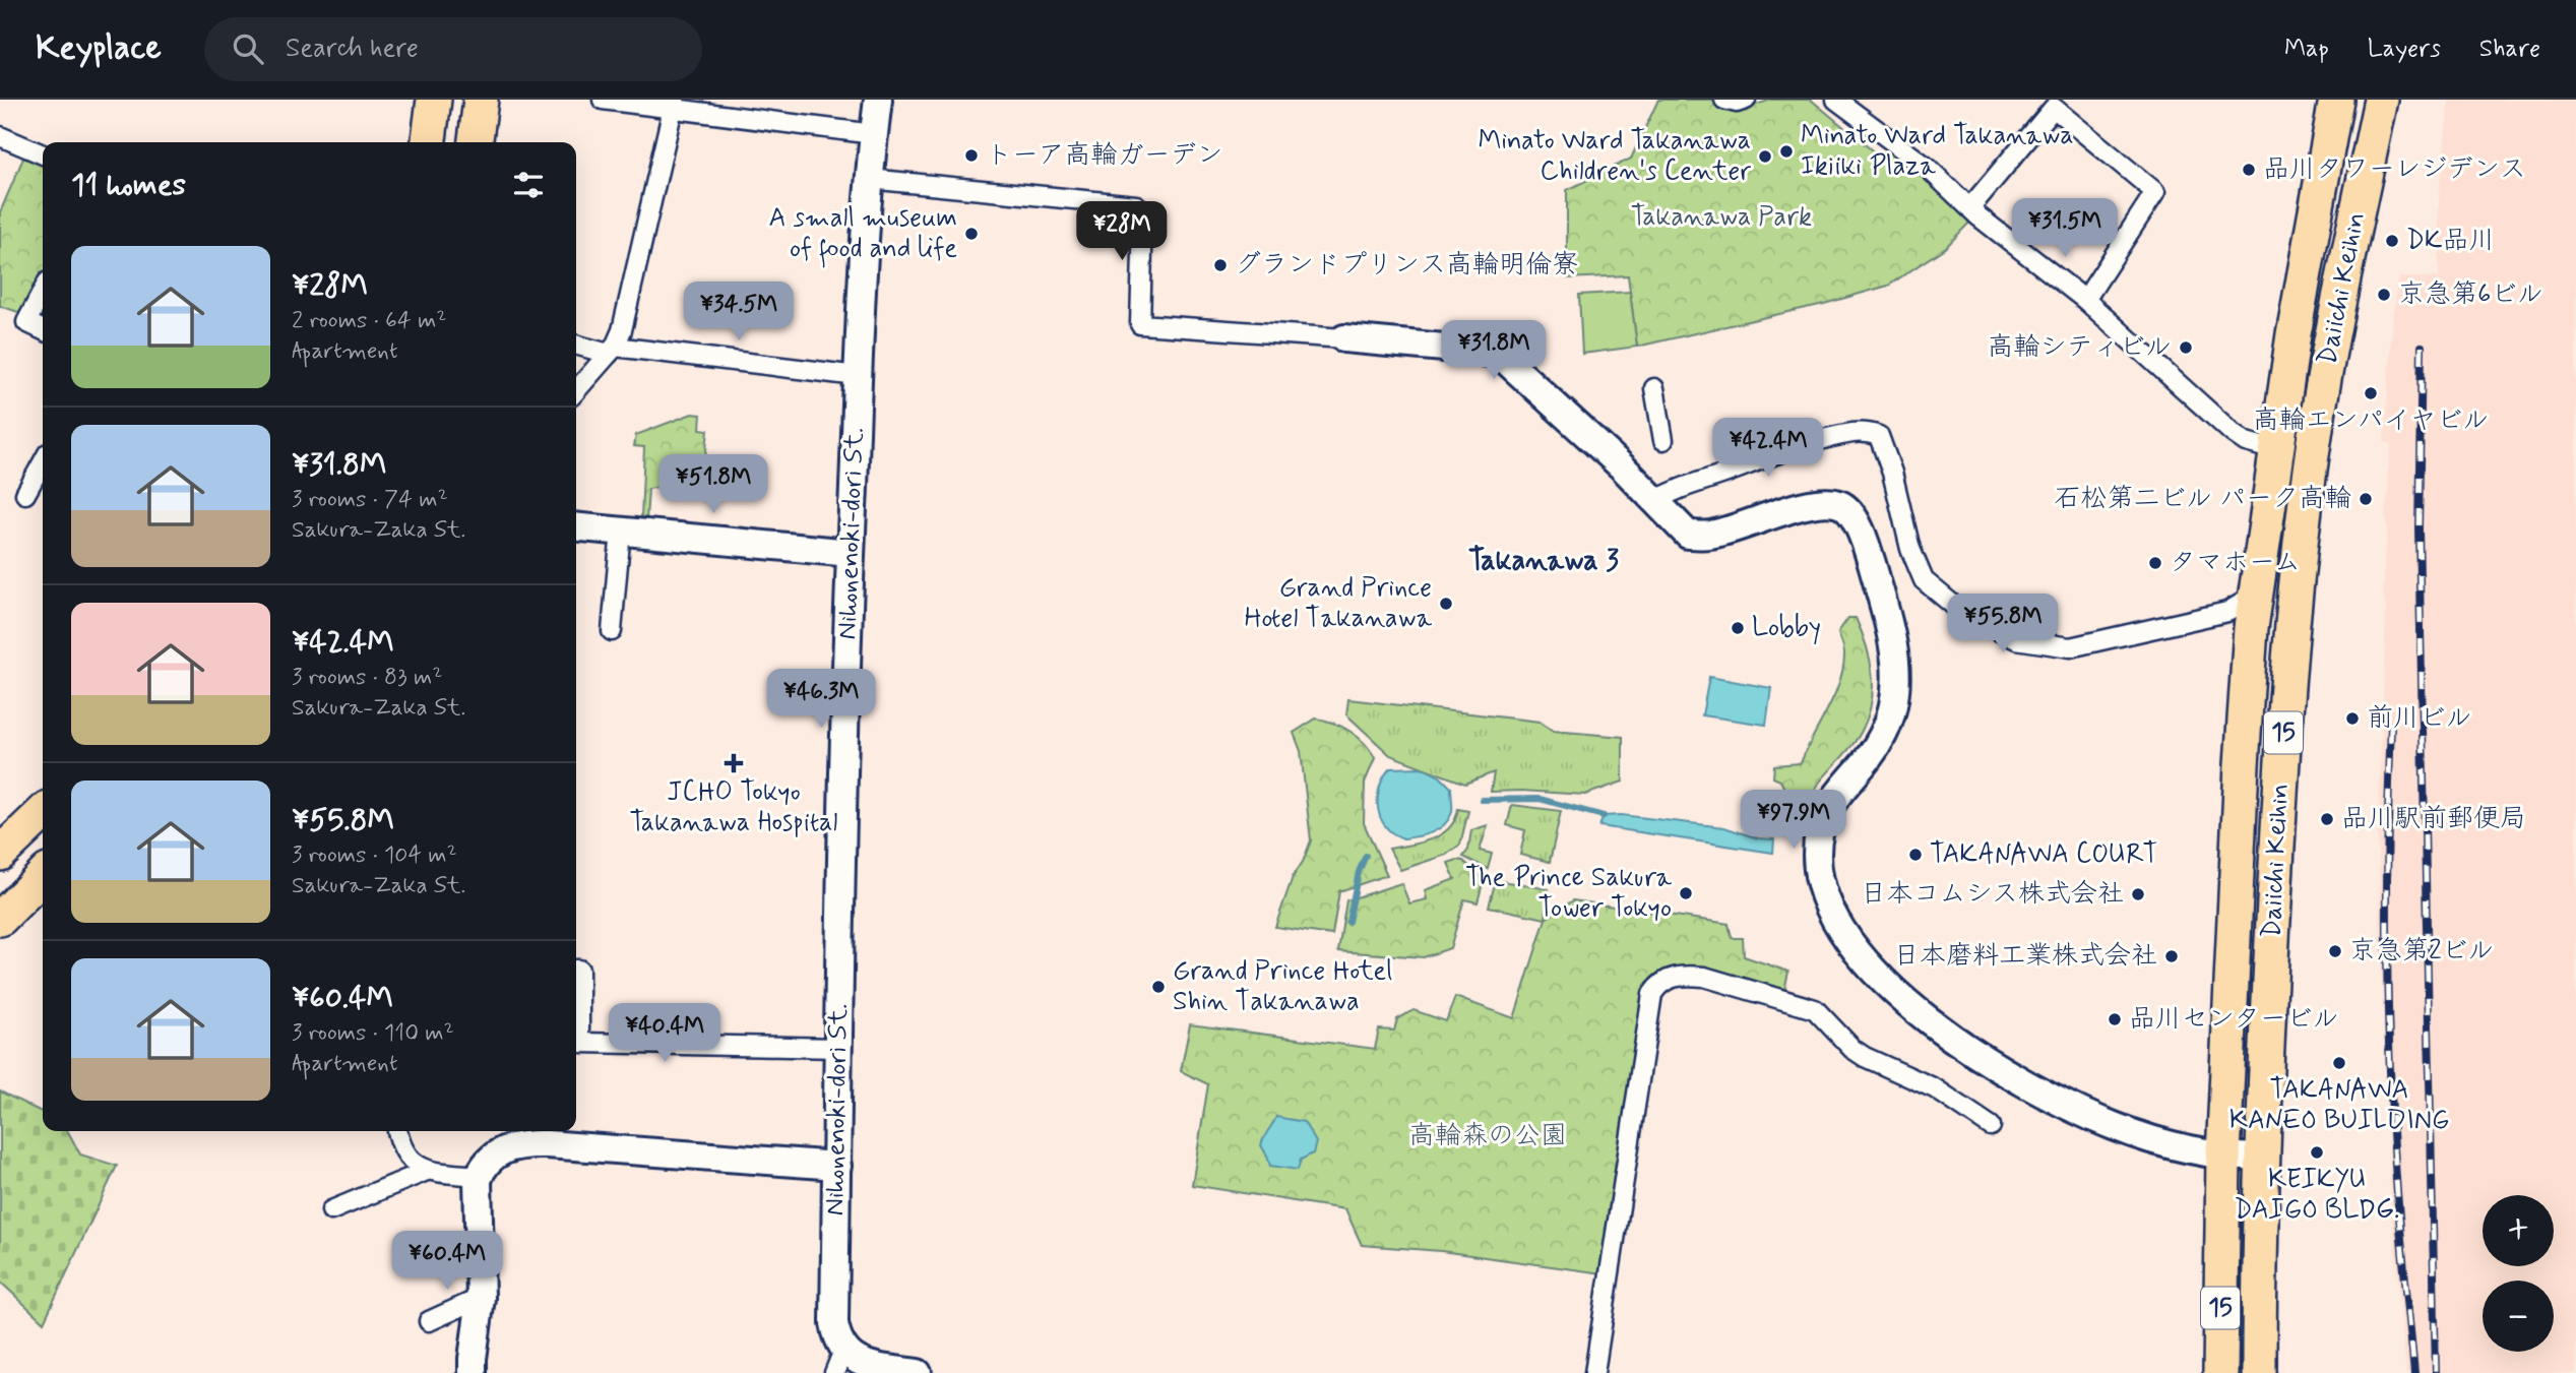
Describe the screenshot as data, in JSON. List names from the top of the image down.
{
  "streets": {
    "highway": ["Daiichi Keihin", "15"],
    "street": ["Nihonenoki-dori St."]
  },
  "districts": ["Takanawa 3"],
  "parks": ["Takanawa Park", "高輪森の公園"],
  "places": {
    "other": [
      "Minato Ward Takanawa Ikiiki Plaza",
      "トーア高輪ガーデン",
      "Minato Ward Takanawa Children's Center",
      "品川タワーレジデンス",
      "A small museum of food and life",
      "DK品川",
      "グランドプリンス高輪明倫寮",
      "京急第6ビル",
      "高輪シティビル",
      "高輪エンパイヤビル",
      "石松第二ビル パーク高輪",
      "タマホーム",
      "Grand Prince Hotel Takanawa",
      "Lobby",
      "前川ビル",
      "品川駅前郵便局",
      "TAKANAWA COURT",
      "The Prince Sakura Tower Tokyo",
      "日本コムシス株式会社",
      "京急第2ビル",
      "日本磨料工業株式会社",
      "Grand Prince Hotel Shin Takanawa",
      "品川センタービル",
      "TAKANAWA KANEO BUILDING",
      "KEIKYU DAIGO BLDG."
    ],
    "health": ["JCHO Tokyo Takanawa Hospital"]
  },
  "page": {
    "header": "Keyplace",
    "search": "Search here",
    "nav": ["Map", "Layers", "Share"],
    "heading": "11 homes",
    "price": [
      "¥31.5M",
      "¥28M",
      "¥34.5M",
      "¥31.8M",
      "¥42.4M",
      "¥51.8M",
      "¥55.8M",
      "¥46.3M",
      "¥97.9M",
      "¥40.4M",
      "¥60.4M"
    ],
    "list": [
      {
        "name": "¥28M",
        "note": "2 rooms · 64 m² · Apartment"
      },
      {
        "name": "¥31.8M",
        "note": "3 rooms · 74 m² · Sakura-Zaka St."
      },
      {
        "name": "¥42.4M",
        "note": "3 rooms · 83 m² · Sakura-Zaka St."
      },
      {
        "name": "¥55.8M",
        "note": "3 rooms · 104 m² · Sakura-Zaka St."
      },
      {
        "name": "¥60.4M",
        "note": "3 rooms · 110 m² · Apartment"
      }
    ],
    "map_buttons": ["+", "−"]
  }
}
